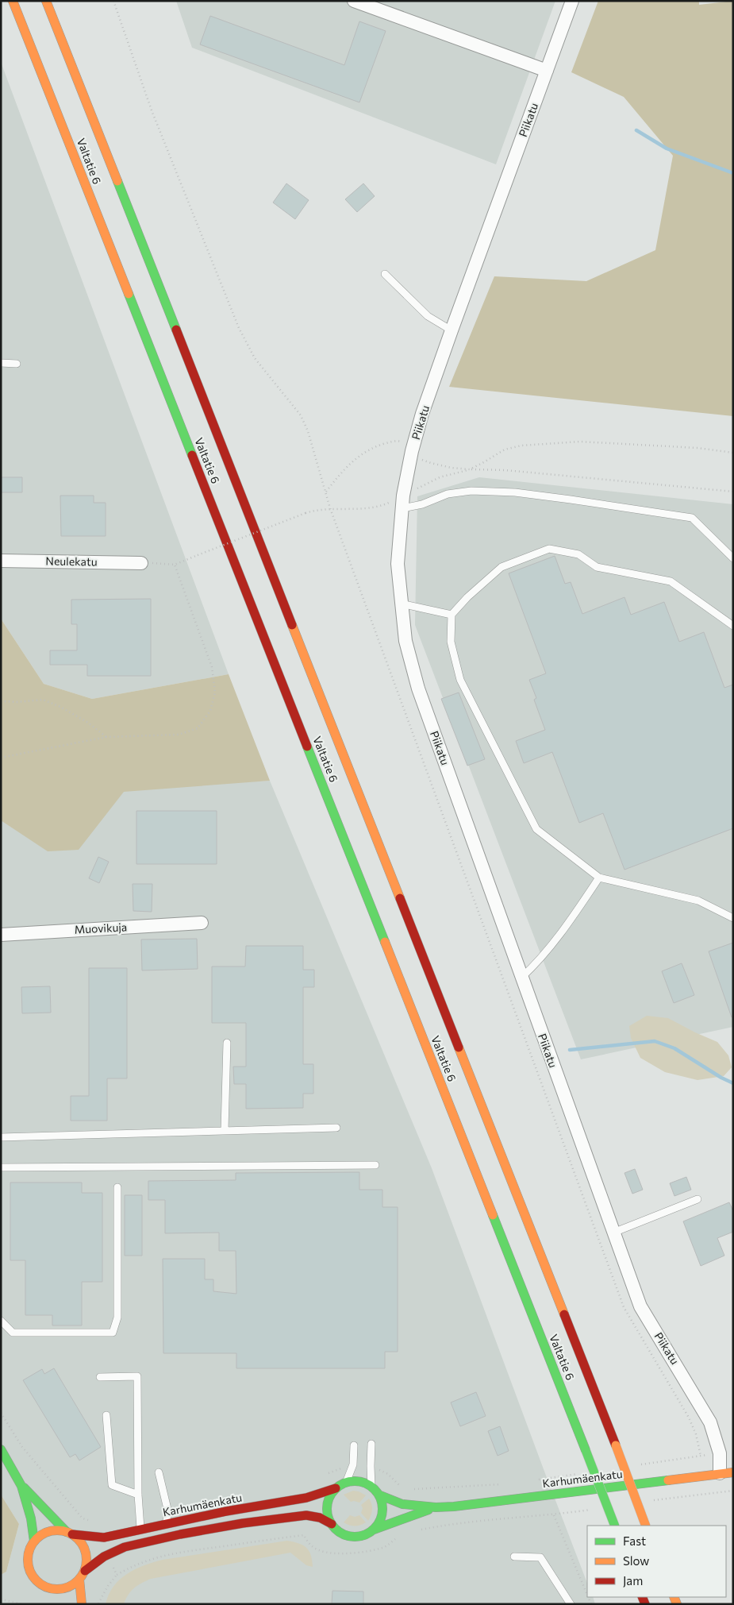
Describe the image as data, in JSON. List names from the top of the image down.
{
  "streets": {
    "main road": ["Valtatie 6", "Karhumäenkatu"],
    "street": ["Piikatu", "Neulekatu", "Muovikuja"]
  },
  "crossings": [
    ["Piikatu", "Karhumäenkatu"]
  ],
  "legend": ["Fast", "Slow", "Jam"]
}
